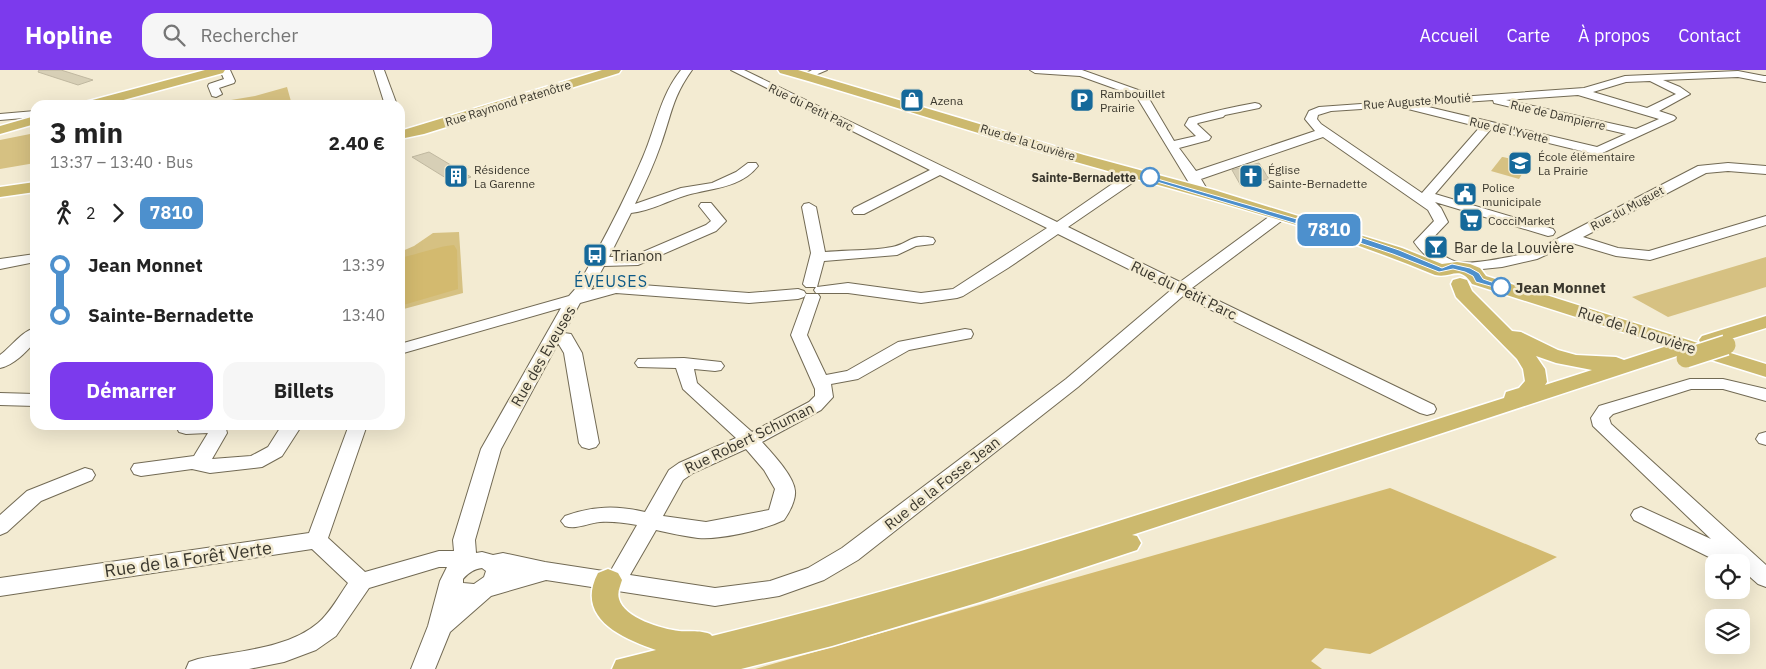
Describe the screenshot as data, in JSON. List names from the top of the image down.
{
  "streets": {
    "main road": ["Rue Raymond Patenôtre", "Rue de la Louvière"],
    "street": [
      "Rue Auguste Moutié",
      "Rue du Petit Parc",
      "Rue de Dampierre",
      "Rue de l'Yvette",
      "Rue du Muguet",
      "Rue des Eveuses",
      "Rue Robert Schuman",
      "Rue de la Fosse Jean",
      "Rue de la Forêt Verte"
    ]
  },
  "crossings": [
    ["Rue Auguste Moutié", "Rue de Dampierre"],
    ["Rue Auguste Moutié", "Rue de l'Yvette"],
    ["Rue Auguste Moutié", "Rue de la Louvière"],
    ["Rue Auguste Moutié", "Rue du Muguet"],
    ["Rue du Petit Parc", "Rue de la Fosse Jean"],
    ["Rue de Dampierre", "Rue de l'Yvette"],
    ["Rue de la Louvière", "Rue du Muguet"],
    ["Rue de la Louvière", "Rue de la Fosse Jean"],
    ["Rue des Eveuses", "Rue de la Fosse Jean"],
    ["Rue Robert Schuman", "Rue de la Fosse Jean"]
  ],
  "districts": ["ÉVEUSES"],
  "places": {
    "shop": ["Azena"],
    "parking": ["Rambouillet Prairie"],
    "school or university": ["École élémentaire La Prairie"],
    "building": ["Résidence La Garenne"],
    "church": ["Église Sainte-Bernadette"],
    "other": ["Sainte-Bernadette", "Jean Monnet"],
    "public building": ["Police municipale"],
    "supermarket": ["CocciMarket"],
    "bar": ["Bar de la Louvière"],
    "bus stop": ["Trianon"]
  },
  "lines": ["bus line 7810"],
  "page": {
    "header": "Hopline",
    "search": "Rechercher",
    "nav": [
      "Accueil",
      "Carte",
      "À propos",
      "Contact"
    ],
    "on_map": "7810",
    "heading": ["3 min", "13:37 – 13:40 · Bus", "2.40 €"],
    "legs": ["2", "7810"],
    "list": [
      {
        "name": "Jean Monnet",
        "value": "13:39"
      },
      {
        "name": "Sainte-Bernadette",
        "value": "13:40"
      }
    ],
    "buttons": ["Démarrer", "Billets"]
  }
}
